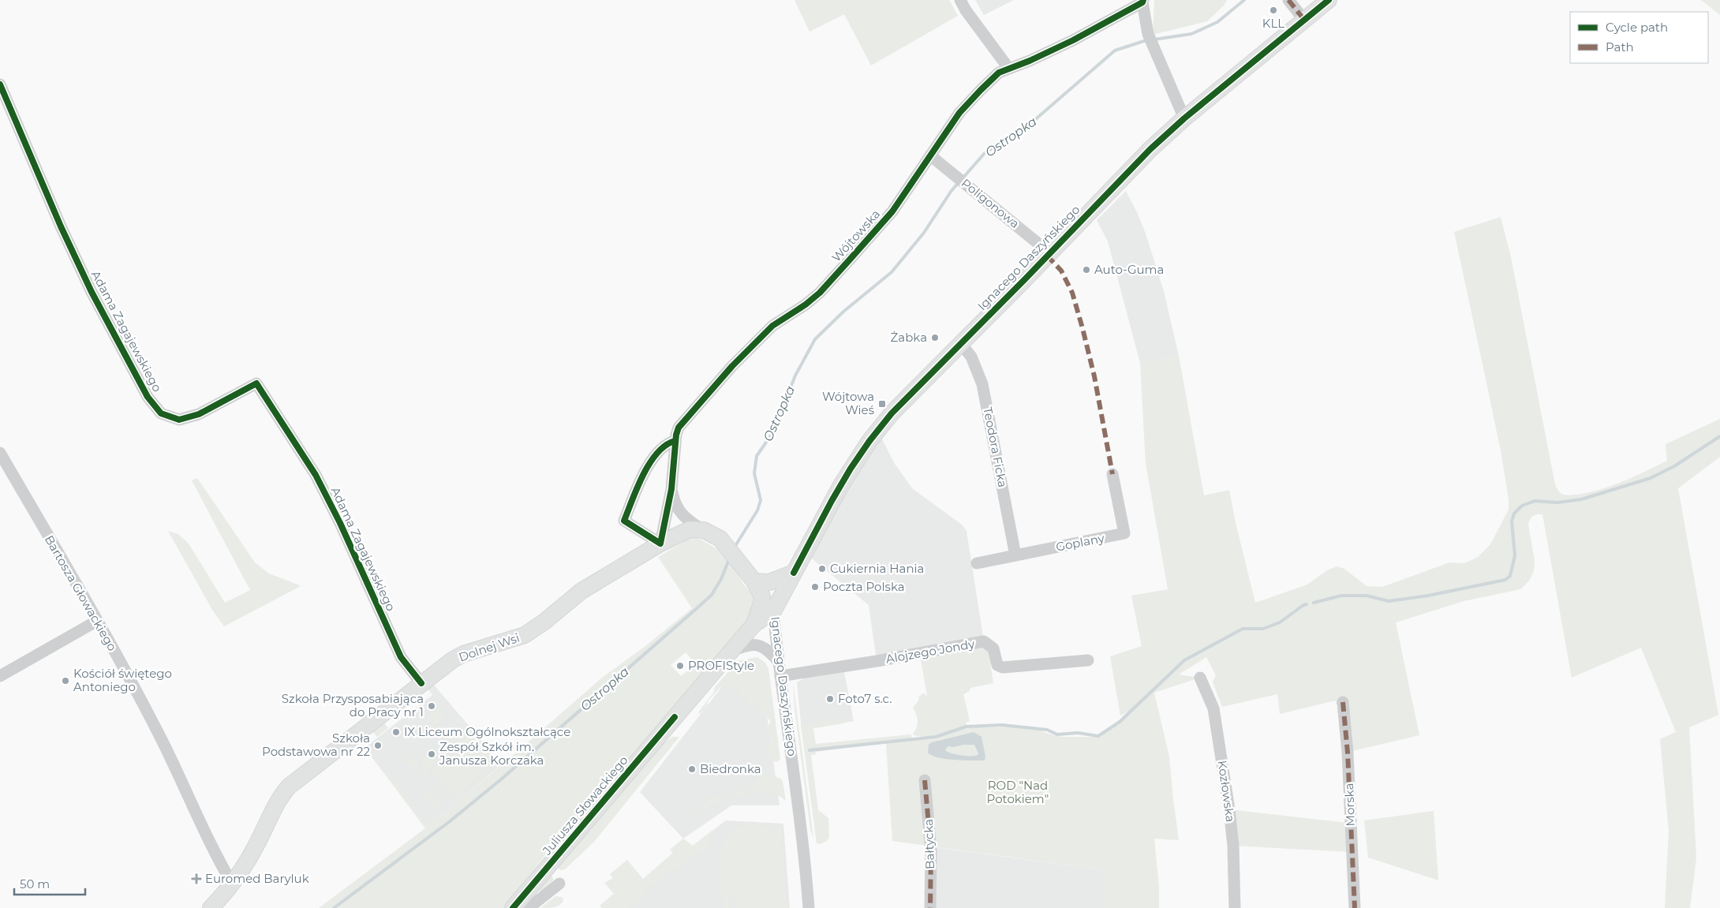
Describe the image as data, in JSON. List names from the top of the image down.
{
  "streets": {
    "main road": ["Ignacego Daszyńskiego", "Dolnej Wsi", "Juliusza Słowackiego"],
    "street": [
      "Poligonowa",
      "Wójtowska",
      "Adama Zagajewskiego",
      "Teodora Ficka",
      "Goplany",
      "Bartosza Głowackiego",
      "Alojzego Jondy",
      "Kozłowska",
      "Morska",
      "Bałtycka"
    ]
  },
  "crossings": [
    ["Poligonowa", "Wójtowska"],
    ["Poligonowa", "Ignacego Daszyńskiego"],
    ["Wójtowska", "Dolnej Wsi"],
    ["Ignacego Daszyńskiego", "Teodora Ficka"],
    ["Ignacego Daszyńskiego", "Alojzego Jondy"],
    ["Ignacego Daszyńskiego", "Juliusza Słowackiego"],
    ["Adama Zagajewskiego", "Dolnej Wsi"],
    ["Teodora Ficka", "Goplany"],
    ["Bartosza Głowackiego", "Dolnej Wsi"]
  ],
  "water": ["Ostropka"],
  "parks": ["ROD \"Nad Potokiem\""],
  "places": {
    "other": [
      "KLL",
      "Auto-Guma",
      "Żabka",
      "Cukiernia Hania",
      "Poczta Polska",
      "PROFIStyle",
      "Kościół świętego Antoniego",
      "Foto7 s.c.",
      "Szkoła Przysposabiająca do Pracy nr 1",
      "IX Liceum Ogólnokształcące",
      "Szkoła Podstawowa nr 22",
      "Zespół Szkół im. Janusza Korczaka",
      "Biedronka"
    ],
    "transit": ["Wójtowa Wieś"],
    "health": ["Euromed Baryluk"]
  },
  "legend": ["Cycle path", "Path"],
  "scale_bar": "50 m"
}
